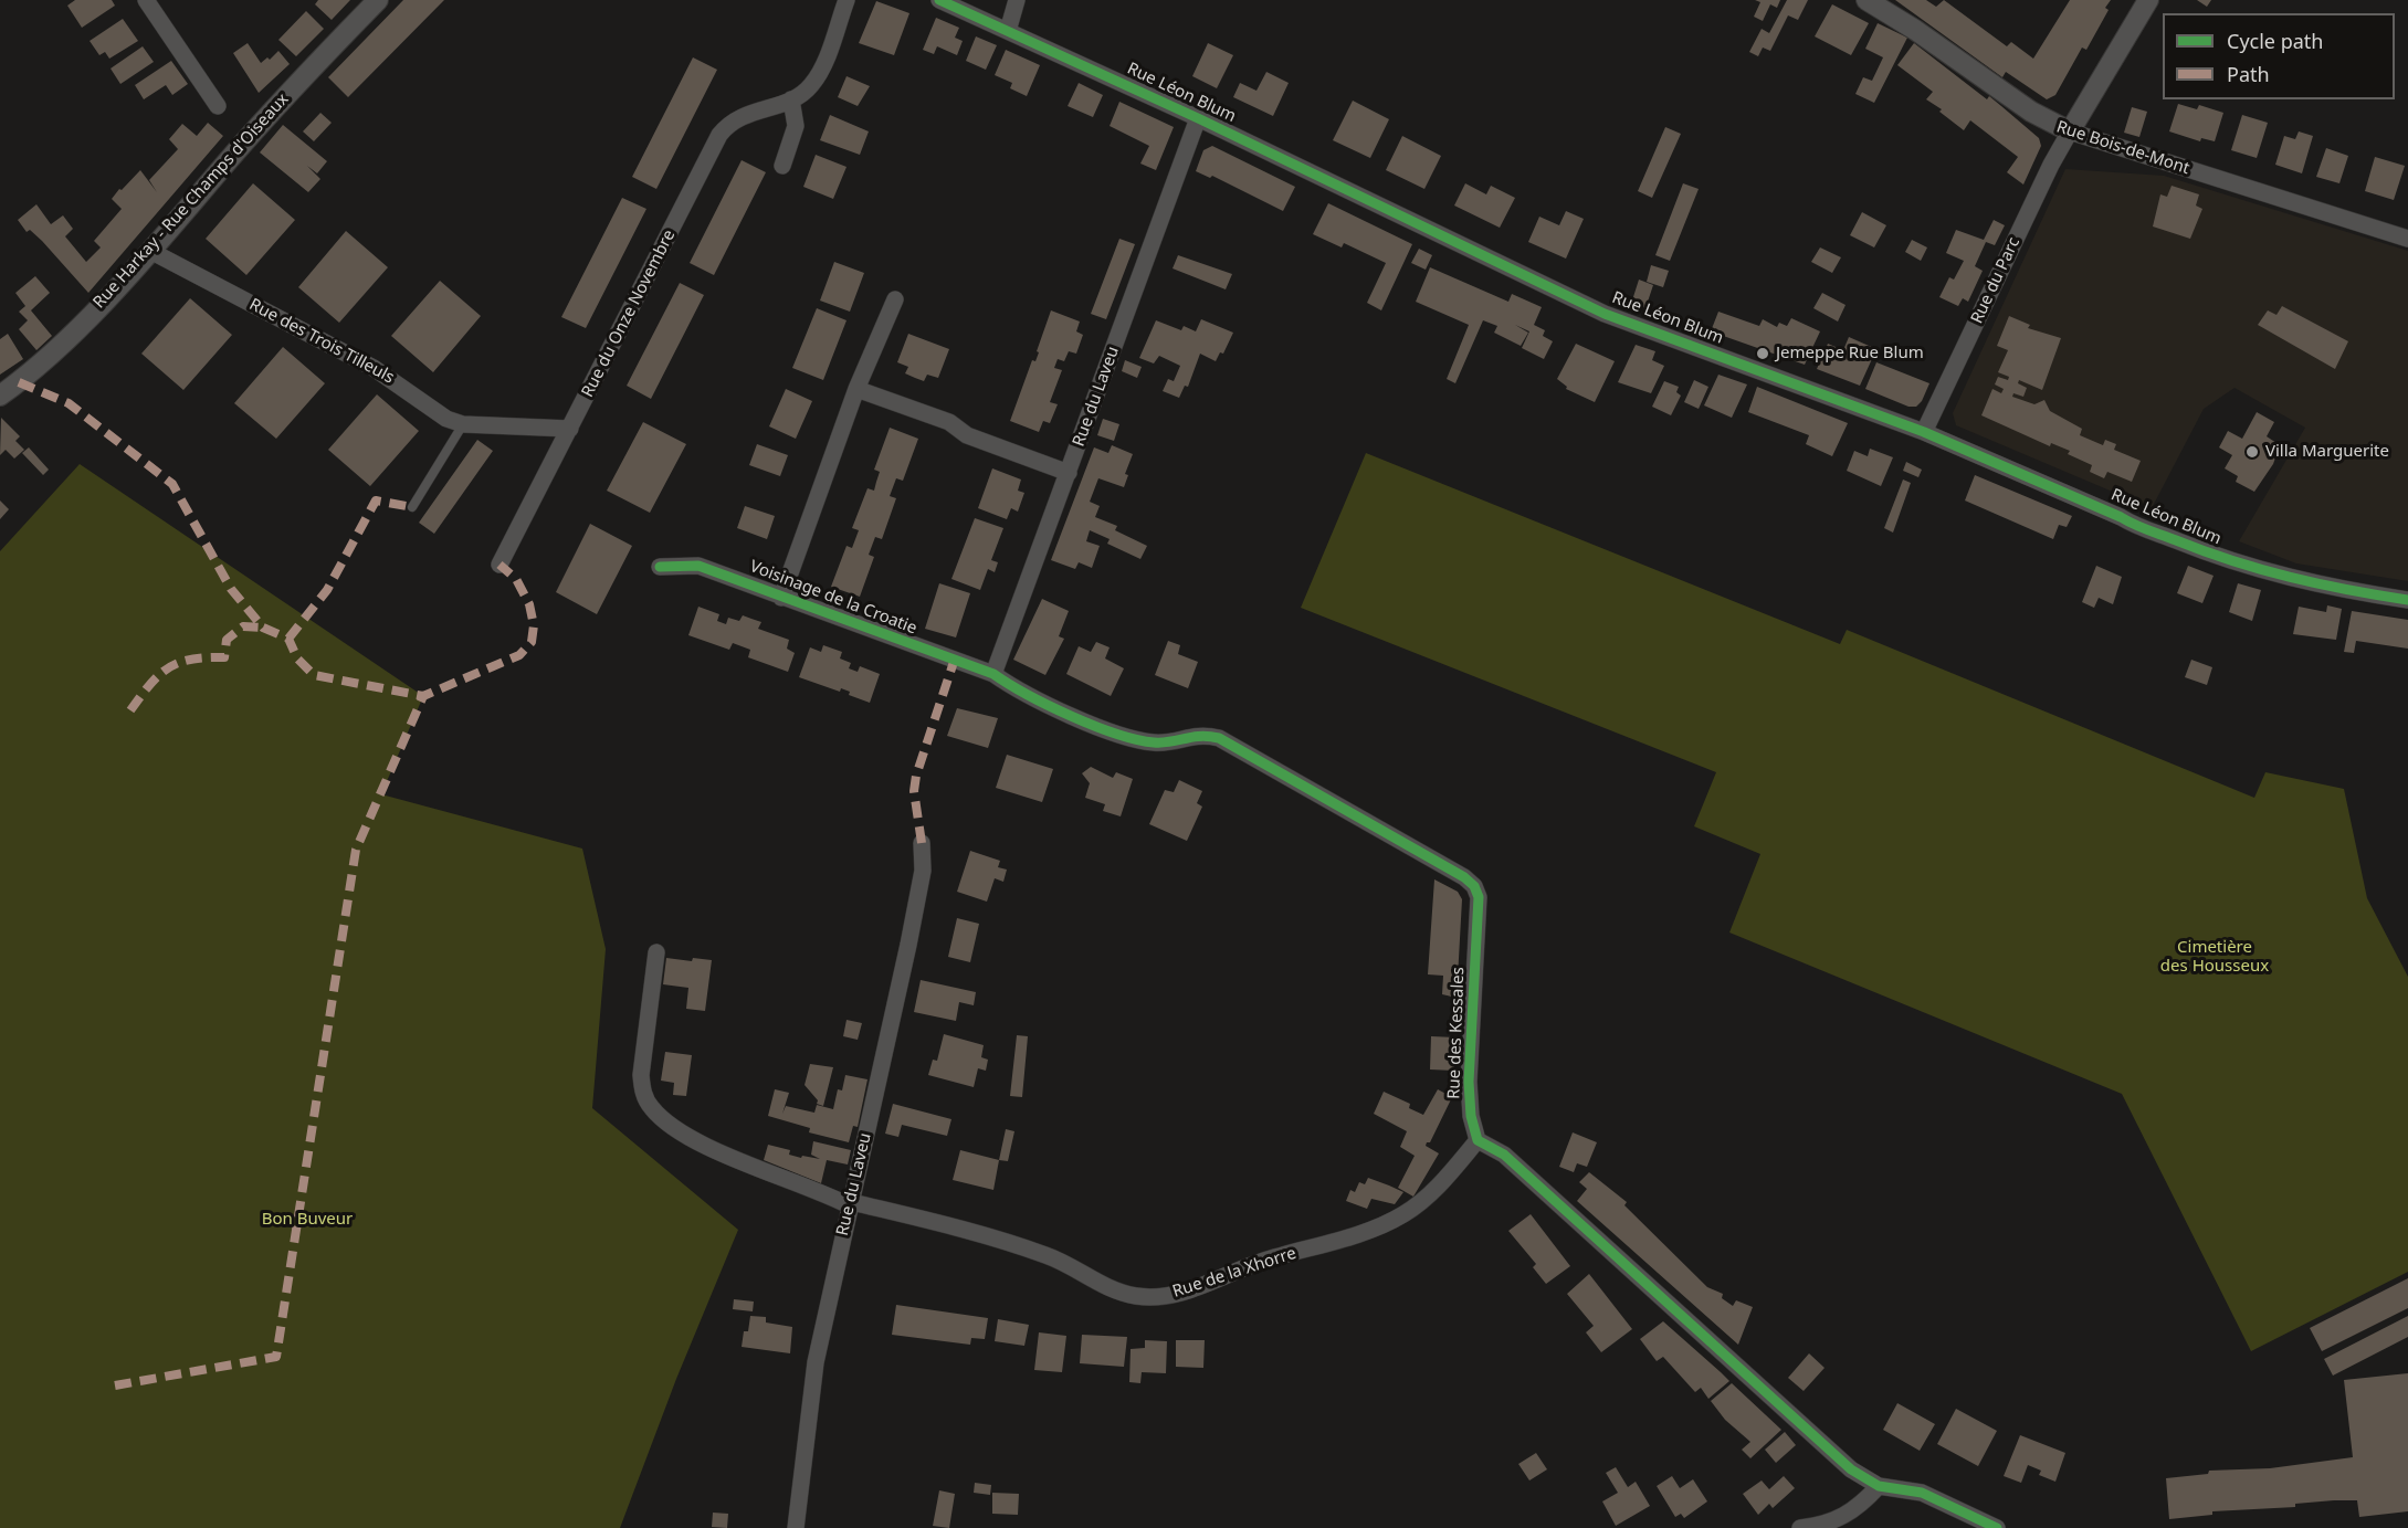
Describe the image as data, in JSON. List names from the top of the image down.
{
  "streets": {
    "street": [
      "Rue Léon Blum",
      "Rue Bois-de-Mont",
      "Rue Harkay - Rue Champs d'Oiseaux",
      "Rue du Parc",
      "Rue du Onze Novembre",
      "Rue des Trois Tilleuls",
      "Rue du Laveu",
      "Voisinage de la Croatie",
      "Rue des Kessales",
      "Rue de la Xhorre"
    ]
  },
  "crossings": [
    ["Rue Léon Blum", "Rue du Parc"],
    ["Rue Léon Blum", "Rue du Laveu"],
    ["Rue Bois-de-Mont", "Rue du Parc"],
    ["Rue Harkay - Rue Champs d'Oiseaux", "Rue des Trois Tilleuls"],
    ["Rue du Onze Novembre", "Rue des Trois Tilleuls"],
    ["Rue du Laveu", "Voisinage de la Croatie"],
    ["Rue du Laveu", "Rue des Kessales"],
    ["Rue du Laveu", "Rue de la Xhorre"],
    ["Voisinage de la Croatie", "Rue des Kessales"],
    ["Rue des Kessales", "Rue de la Xhorre"]
  ],
  "parks": ["Cimetière des Housseux", "Bon Buveur"],
  "places": ["Jemeppe Rue Blum", "Villa Marguerite"],
  "legend": ["Cycle path", "Path"]
}
